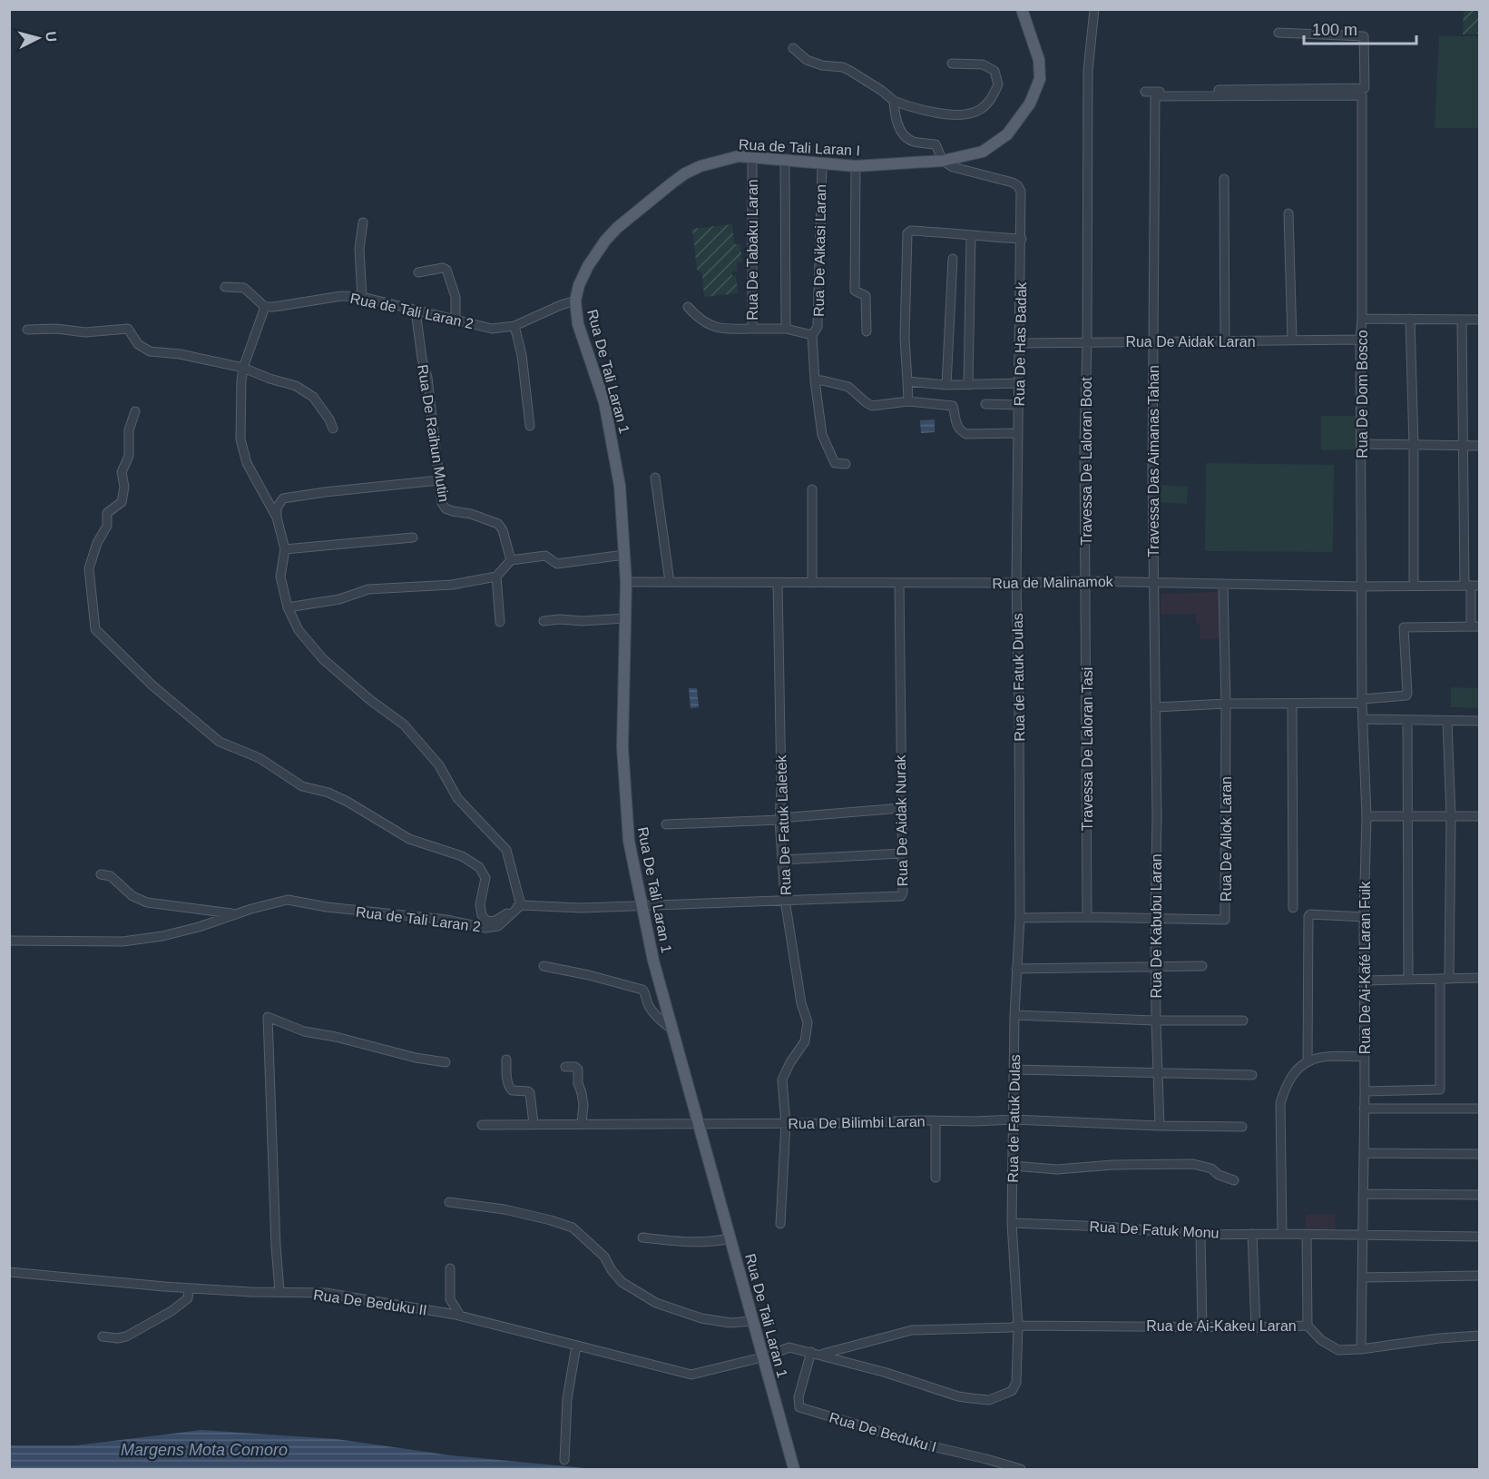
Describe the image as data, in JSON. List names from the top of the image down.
{
  "streets": {
    "main road": ["Rua de Tali Laran I", "Rua De Tali Laran 1"],
    "street": [
      "Rua De Tabaku Laran",
      "Rua De Aikasi Laran",
      "Rua de Tali Laran 2",
      "Rua De Aidak Laran",
      "Rua De Has Badak",
      "Rua De Dom Bosco",
      "Rua De Raihun Mutin",
      "Travessa De Laloran Boot",
      "Travessa Das Aimanas Tahan",
      "Rua de Malinamok",
      "Rua de Fatuk Dulas",
      "Travessa De Laloran Tasi",
      "Rua De Aidak Nurak",
      "Rua De Fatuk Laletek",
      "Rua De Ailok Laran",
      "Rua De Kabubu Laran",
      "Rua De Ai-Kafé Laran Fuik",
      "Rua De Bilimbi Laran",
      "Rua De Fatuk Monu",
      "Rua De Beduku II",
      "Rua de Ai-Kakeu Laran",
      "Rua De Beduku I"
    ]
  },
  "crossings": [
    ["Rua de Tali Laran I", "Rua De Tabaku Laran"],
    ["Rua de Tali Laran I", "Rua De Aikasi Laran"],
    ["Rua de Tali Laran I", "Rua de Tali Laran 2"],
    ["Rua de Tali Laran I", "Rua De Has Badak"],
    ["Rua de Tali Laran I", "Rua De Tali Laran 1"],
    ["Rua De Tabaku Laran", "Rua De Aikasi Laran"],
    ["Rua de Tali Laran 2", "Rua De Tali Laran 1"],
    ["Rua de Tali Laran 2", "Rua De Raihun Mutin"],
    ["Rua de Tali Laran 2", "Rua De Aidak Nurak"],
    ["Rua De Aidak Laran", "Rua De Has Badak"],
    ["Rua De Aidak Laran", "Rua De Dom Bosco"],
    ["Rua De Aidak Laran", "Travessa De Laloran Boot"],
    ["Rua De Aidak Laran", "Travessa Das Aimanas Tahan"],
    ["Rua De Has Badak", "Rua de Malinamok"],
    ["Rua De Has Badak", "Rua de Fatuk Dulas"],
    ["Rua De Tali Laran 1", "Rua de Malinamok"],
    ["Rua De Tali Laran 1", "Rua de Fatuk Dulas"],
    ["Rua De Tali Laran 1", "Rua De Aidak Nurak"],
    ["Rua De Tali Laran 1", "Rua De Bilimbi Laran"],
    ["Rua De Dom Bosco", "Travessa Das Aimanas Tahan"],
    ["Rua De Dom Bosco", "Rua de Malinamok"],
    ["Rua De Dom Bosco", "Rua De Ai-Kafé Laran Fuik"],
    ["Travessa De Laloran Boot", "Rua de Malinamok"],
    ["Travessa De Laloran Boot", "Travessa De Laloran Tasi"],
    ["Travessa Das Aimanas Tahan", "Rua de Malinamok"],
    ["Travessa Das Aimanas Tahan", "Rua De Kabubu Laran"],
    ["Rua de Malinamok", "Rua de Fatuk Dulas"],
    ["Rua de Malinamok", "Travessa De Laloran Tasi"],
    ["Rua de Malinamok", "Rua De Aidak Nurak"],
    ["Rua de Malinamok", "Rua De Fatuk Laletek"],
    ["Rua de Malinamok", "Rua De Ailok Laran"],
    ["Rua de Malinamok", "Rua De Kabubu Laran"],
    ["Rua de Malinamok", "Rua De Ai-Kafé Laran Fuik"],
    ["Rua de Fatuk Dulas", "Rua De Ailok Laran"],
    ["Rua de Fatuk Dulas", "Rua De Bilimbi Laran"],
    ["Rua de Fatuk Dulas", "Rua De Fatuk Monu"],
    ["Rua de Fatuk Dulas", "Rua De Beduku II"],
    ["Rua de Fatuk Dulas", "Rua de Ai-Kakeu Laran"],
    ["Rua de Fatuk Dulas", "Rua De Beduku I"],
    ["Travessa De Laloran Tasi", "Rua De Ailok Laran"],
    ["Rua De Aidak Nurak", "Rua De Fatuk Laletek"],
    ["Rua De Fatuk Laletek", "Rua De Bilimbi Laran"],
    ["Rua De Ailok Laran", "Rua De Kabubu Laran"],
    ["Rua De Ai-Kafé Laran Fuik", "Rua De Fatuk Monu"],
    ["Rua De Ai-Kafé Laran Fuik", "Rua de Ai-Kakeu Laran"],
    ["Rua de Ai-Kakeu Laran", "Rua De Beduku I"]
  ],
  "water": ["Margens Mota Comoro"],
  "scale_bar": "100 m",
  "north": "right"
}
